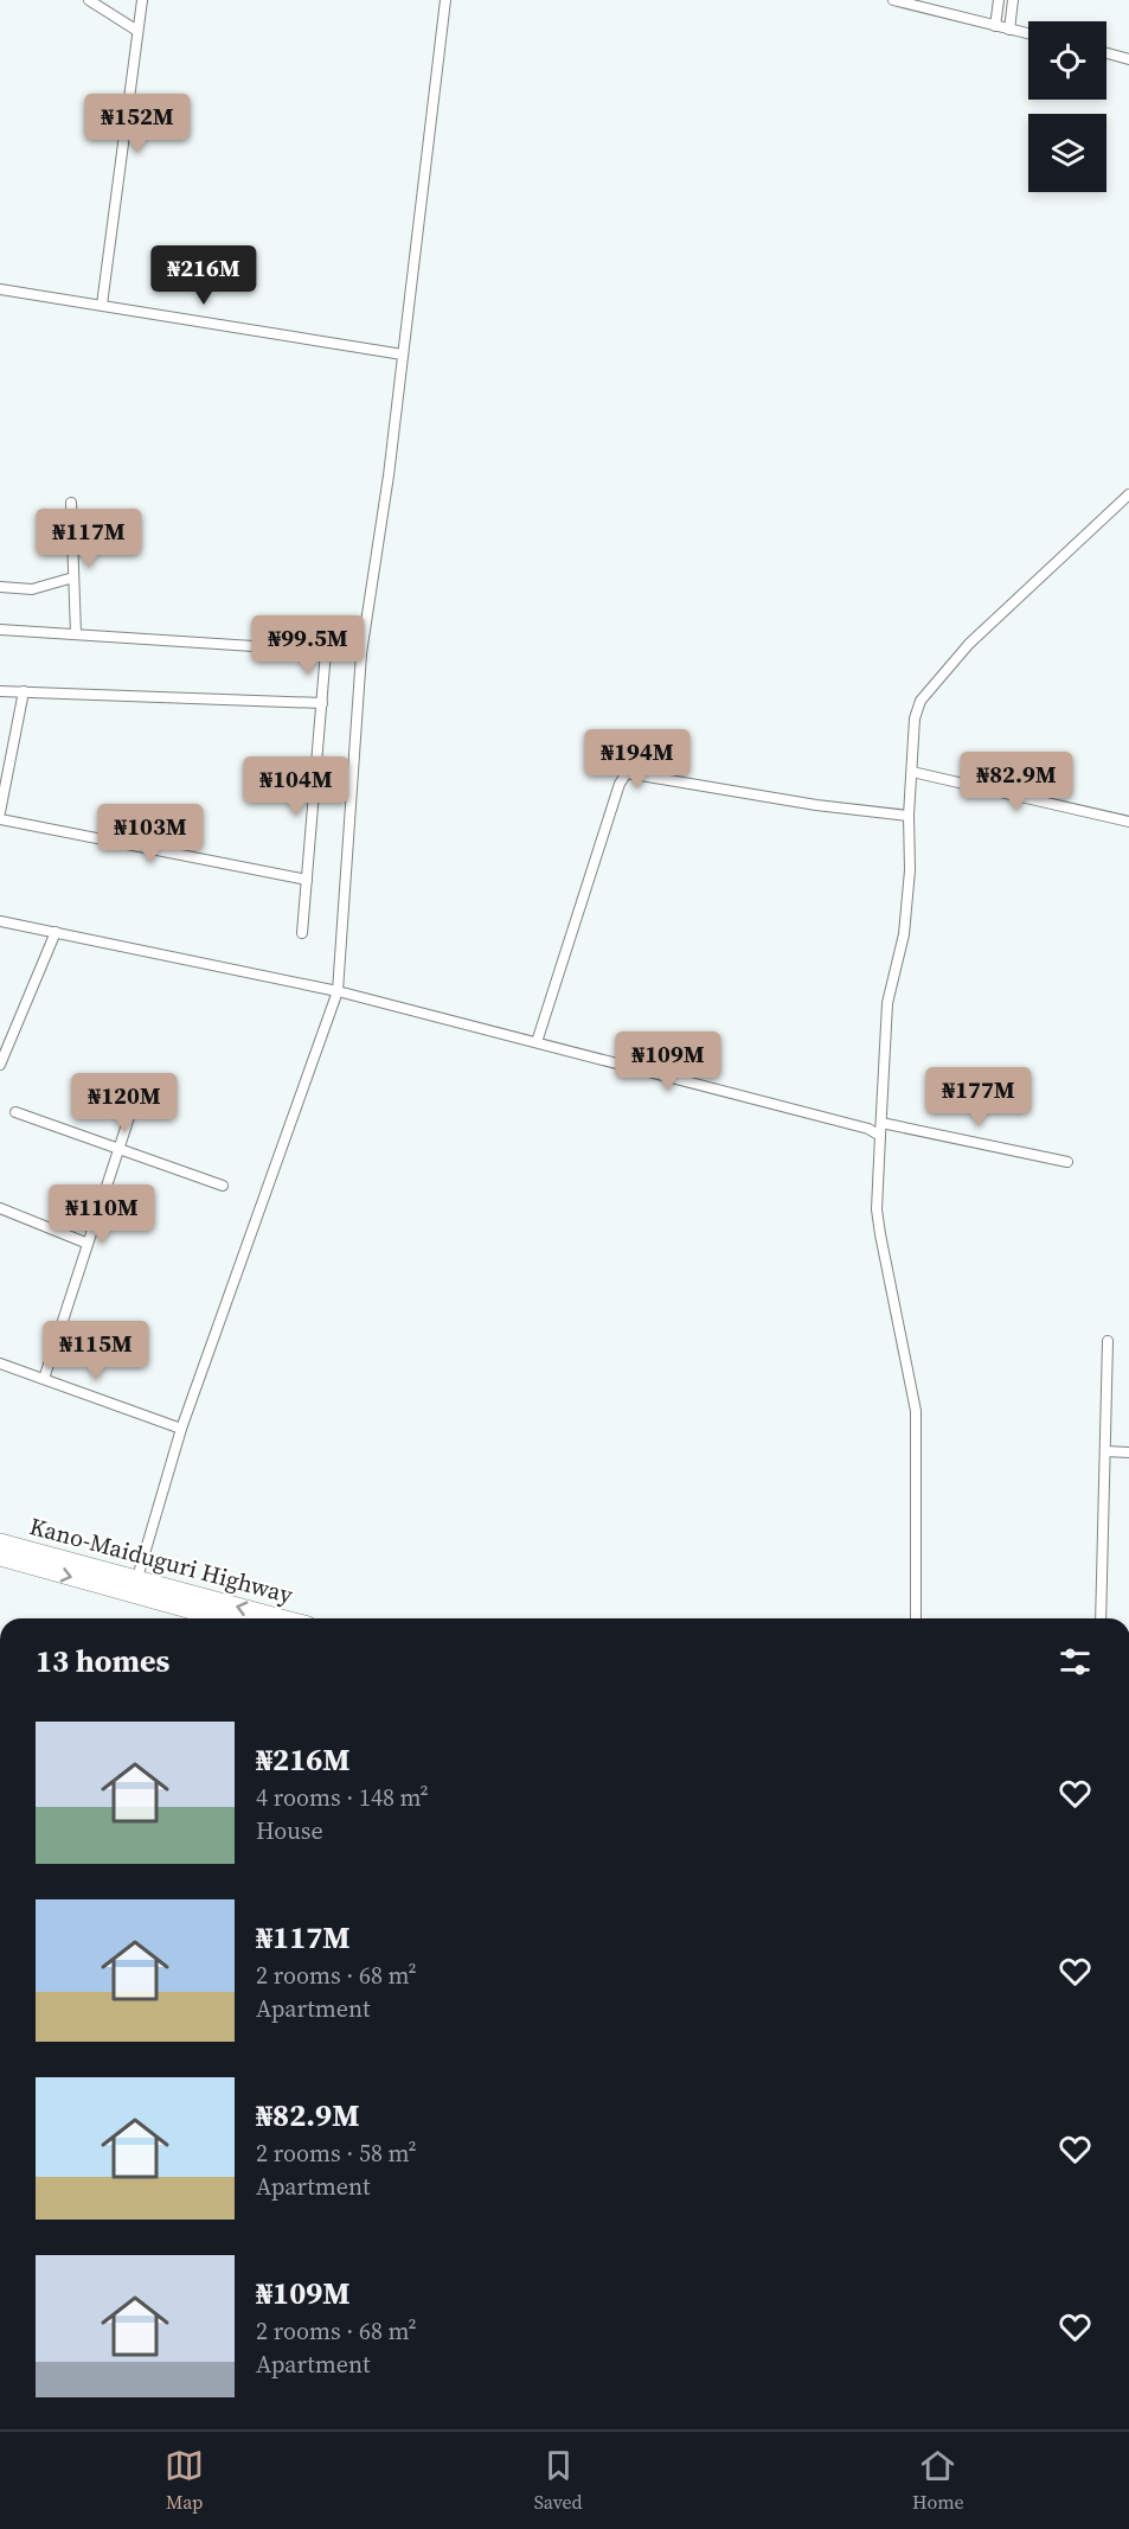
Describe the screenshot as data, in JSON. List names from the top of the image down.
{
  "streets": {
    "highway": ["Kano-Maiduguri Highway"]
  },
  "page": {
    "price": [
      "₦152M",
      "₦216M",
      "₦117M",
      "₦99.5M",
      "₦194M",
      "₦82.9M",
      "₦104M",
      "₦103M",
      "₦109M",
      "₦177M",
      "₦120M",
      "₦110M",
      "₦115M"
    ],
    "heading": "13 homes",
    "list": [
      {
        "name": "₦216M",
        "note": "4 rooms · 148 m² · House"
      },
      {
        "name": "₦117M",
        "note": "2 rooms · 68 m² · Apartment"
      },
      {
        "name": "₦82.9M",
        "note": "2 rooms · 58 m² · Apartment"
      },
      {
        "name": "₦109M",
        "note": "2 rooms · 68 m² · Apartment"
      }
    ],
    "tabs": ["Map", "Saved", "Home"]
  }
}
